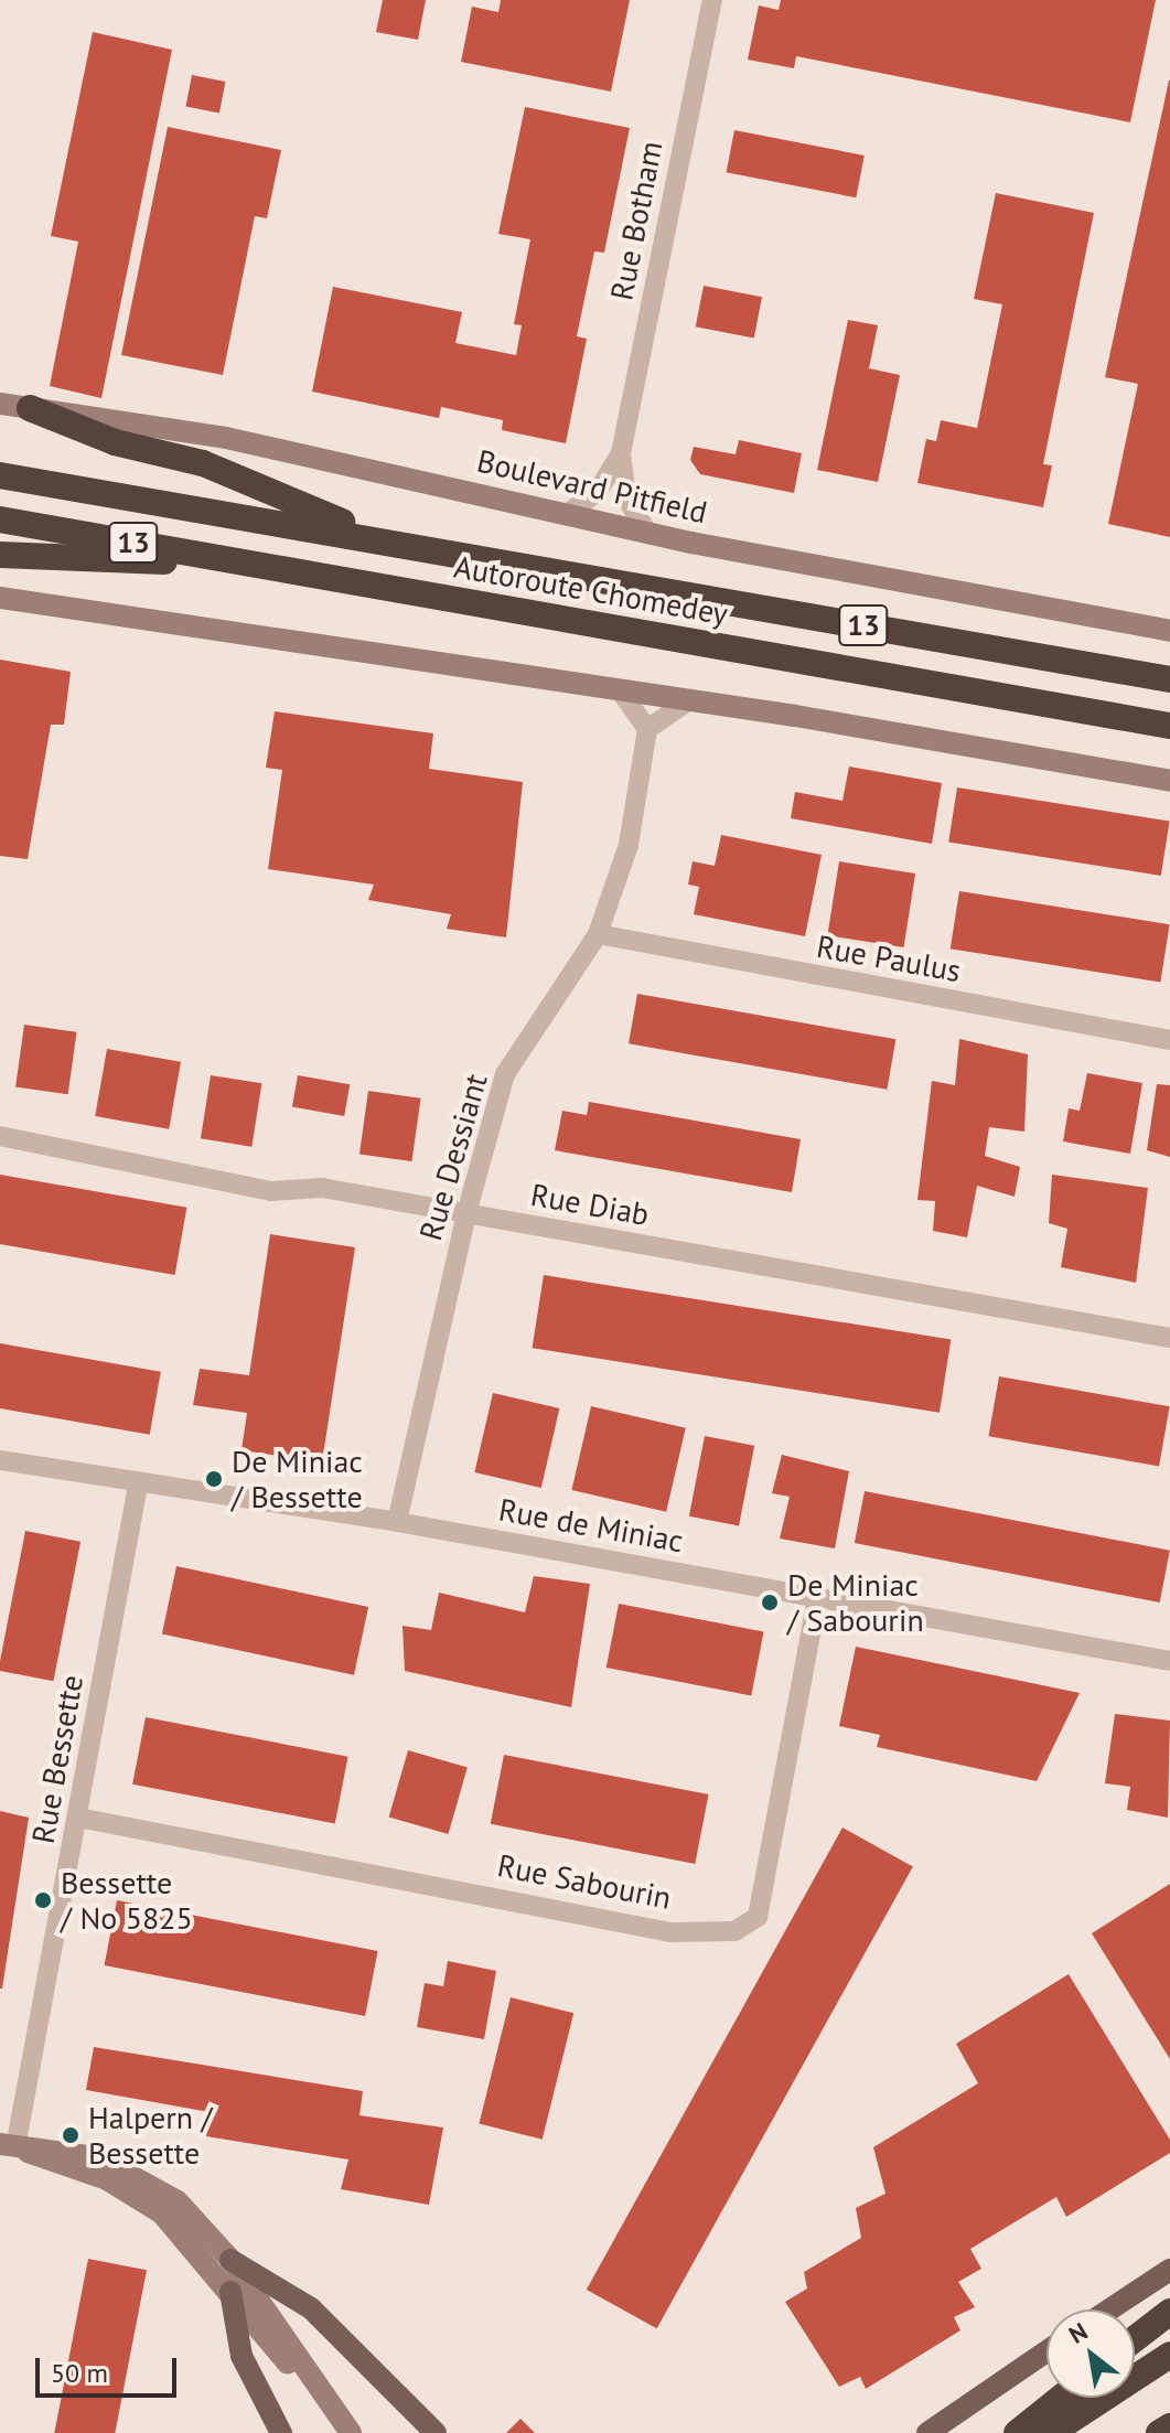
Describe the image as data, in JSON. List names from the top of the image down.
{
  "streets": {
    "highway": ["13", "Autoroute Chomedey"],
    "main road": ["Boulevard Pitfield"],
    "street": [
      "Rue Botham",
      "Rue Paulus",
      "Rue Dessiant",
      "Rue Diab",
      "Rue de Miniac",
      "Rue Bessette",
      "Rue Sabourin"
    ]
  },
  "crossings": [
    ["Rue Botham", "Boulevard Pitfield"],
    ["Rue Paulus", "Rue Dessiant"],
    ["Rue Dessiant", "Rue Diab"],
    ["Rue Dessiant", "Rue de Miniac"],
    ["Rue de Miniac", "Rue Bessette"],
    ["Rue de Miniac", "Rue Sabourin"],
    ["Rue Bessette", "Rue Sabourin"]
  ],
  "places": [
    "De Miniac / Bessette",
    "De Miniac / Sabourin",
    "Bessette / No 5825",
    "Halpern / Bessette"
  ],
  "scale_bar": "50 m",
  "north": "top left"
}
